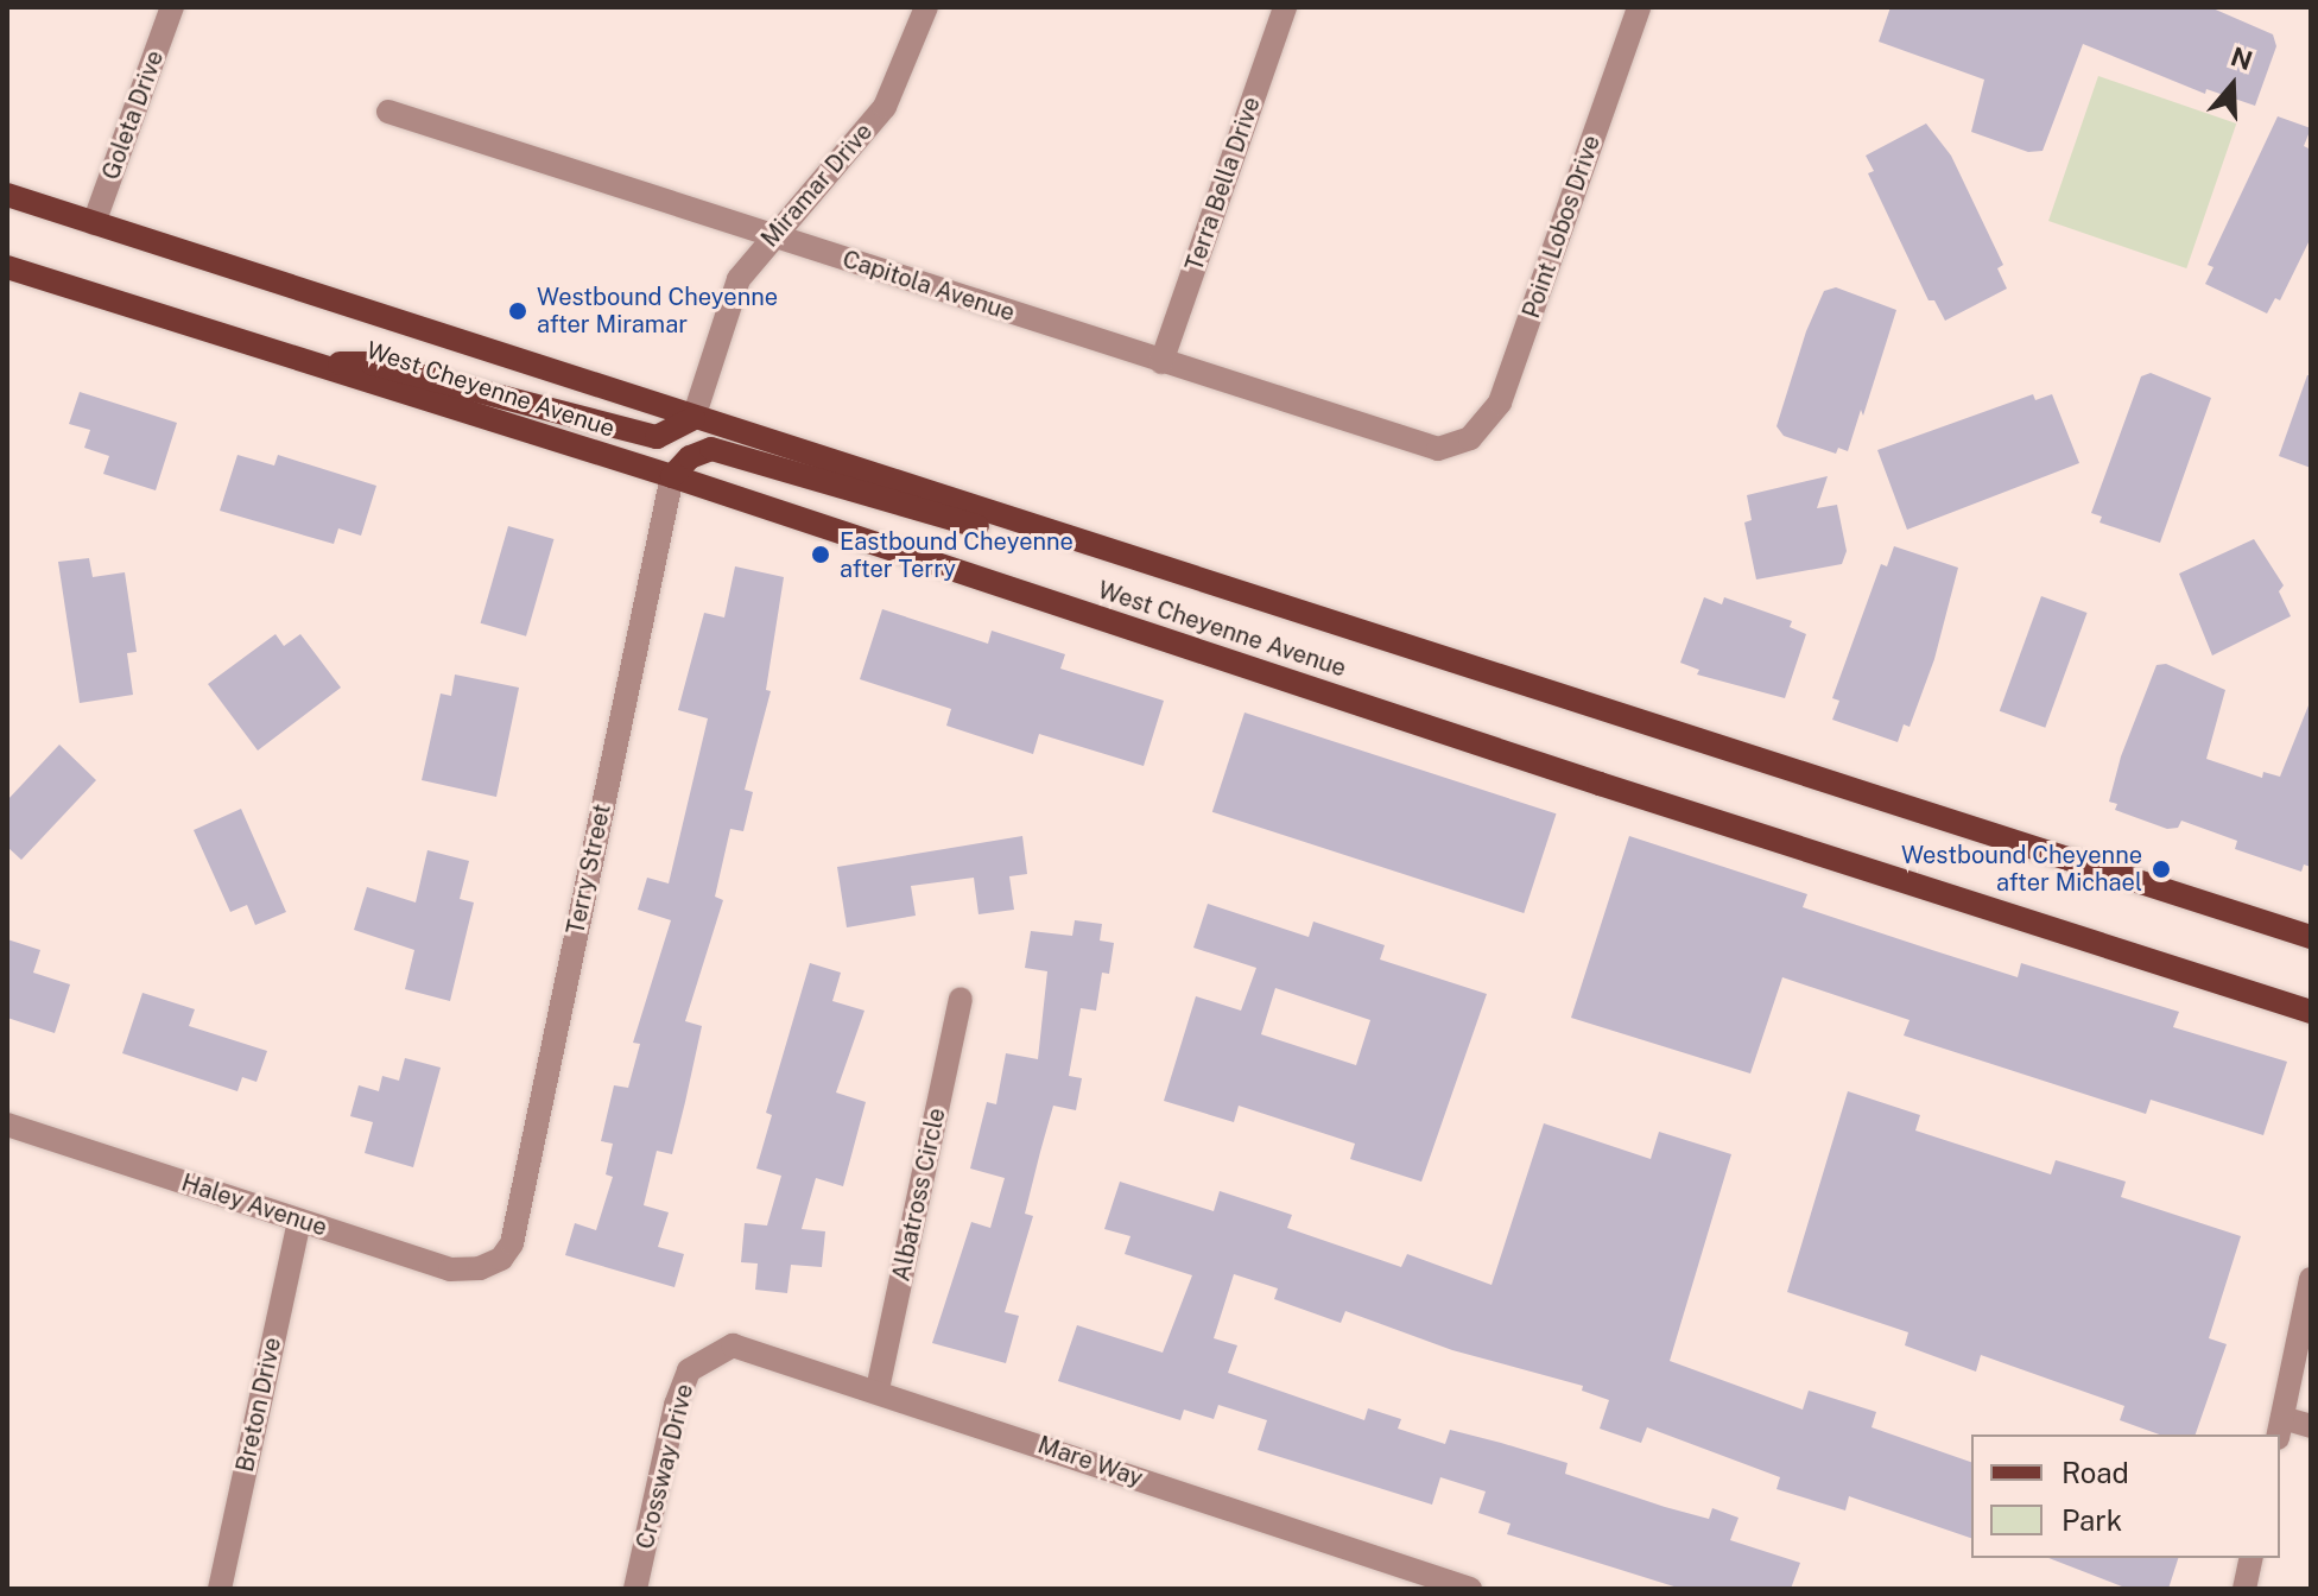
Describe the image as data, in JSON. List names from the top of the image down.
{
  "streets": {
    "main road": ["West Cheyenne Avenue"],
    "street": [
      "Goleta Drive",
      "Terra Bella Drive",
      "Miramar Drive",
      "Point Lobos Drive",
      "Capitola Avenue",
      "Terry Street",
      "Albatross Circle",
      "Haley Avenue",
      "Breton Drive",
      "Mare Way",
      "Crossway Drive"
    ]
  },
  "crossings": [
    ["Goleta Drive", "West Cheyenne Avenue"],
    ["Terra Bella Drive", "Capitola Avenue"],
    ["Miramar Drive", "Capitola Avenue"],
    ["Miramar Drive", "West Cheyenne Avenue"],
    ["Point Lobos Drive", "Capitola Avenue"],
    ["West Cheyenne Avenue", "Terry Street"],
    ["Terry Street", "Haley Avenue"],
    ["Albatross Circle", "Mare Way"],
    ["Haley Avenue", "Breton Drive"],
    ["Mare Way", "Crossway Drive"]
  ],
  "places": ["Westbound Cheyenne after Miramar", "Eastbound Cheyenne after Terry", "Westbound Cheyenne after Michael"],
  "legend": ["Road", "Park"],
  "north": "top"
}
